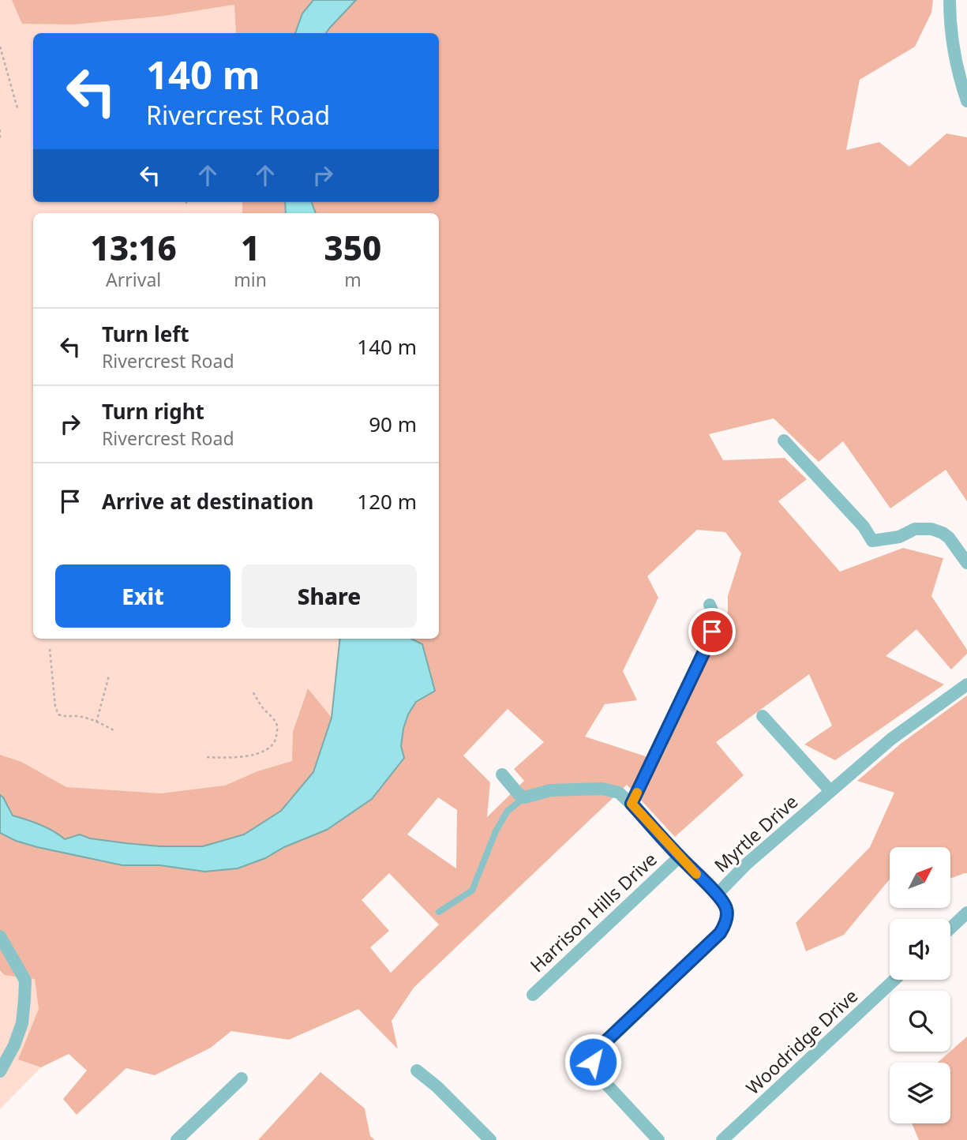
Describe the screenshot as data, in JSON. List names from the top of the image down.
{
  "streets": {
    "street": ["Myrtle Drive", "Harrison Hills Drive", "Woodridge Drive"]
  },
  "north": "top right",
  "page": {
    "turn": ["140 m", "Rivercrest Road"],
    "eta": [
      "13:16",
      "Arrival",
      "1",
      "min",
      "350",
      "m"
    ],
    "list": [
      {
        "name": "Turn left",
        "note": "Rivercrest Road",
        "value": "140 m"
      },
      {
        "name": "Turn right",
        "note": "Rivercrest Road",
        "value": "90 m"
      },
      {
        "name": "Arrive at destination",
        "value": "120 m"
      }
    ],
    "buttons": ["Exit", "Share"]
  }
}
